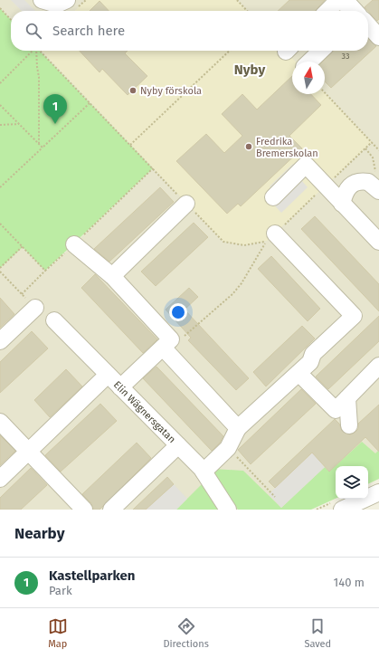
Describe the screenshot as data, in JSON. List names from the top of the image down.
{
  "streets": {
    "street": ["Elin Wägnersgatan"]
  },
  "districts": ["Nyby"],
  "places": ["Nyby förskola", "Fredrika Bremerskolan"],
  "house_numbers": ["33"],
  "north": "top",
  "page": {
    "search": "Search here",
    "pins": "1",
    "heading": "Nearby",
    "list": [
      {
        "mark": "1",
        "name": "Kastellparken",
        "note": "Park",
        "value": "140 m"
      }
    ],
    "nav": ["Map", "Directions", "Saved"]
  }
}
